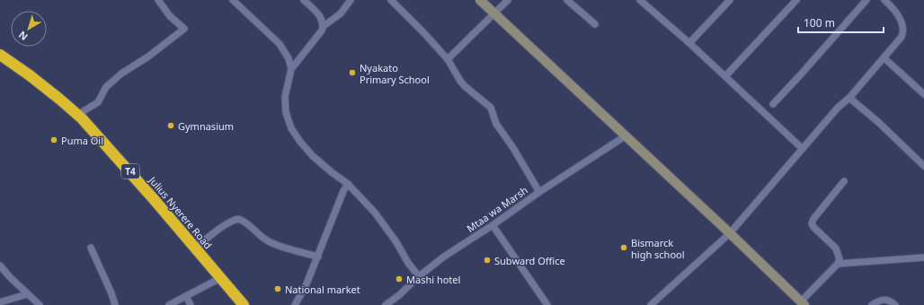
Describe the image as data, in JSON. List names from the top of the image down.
{
  "streets": {
    "highway": ["T4", "Julius Nyerere Road"],
    "street": ["Mtaa wa Marsh"]
  },
  "places": [
    "Nyakato Primary School",
    "Gymnasium",
    "Puma Oil",
    "Bismarck high school",
    "Subward Office",
    "Mashi hotel",
    "National market"
  ],
  "scale_bar": "100 m",
  "north": "bottom left"
}
